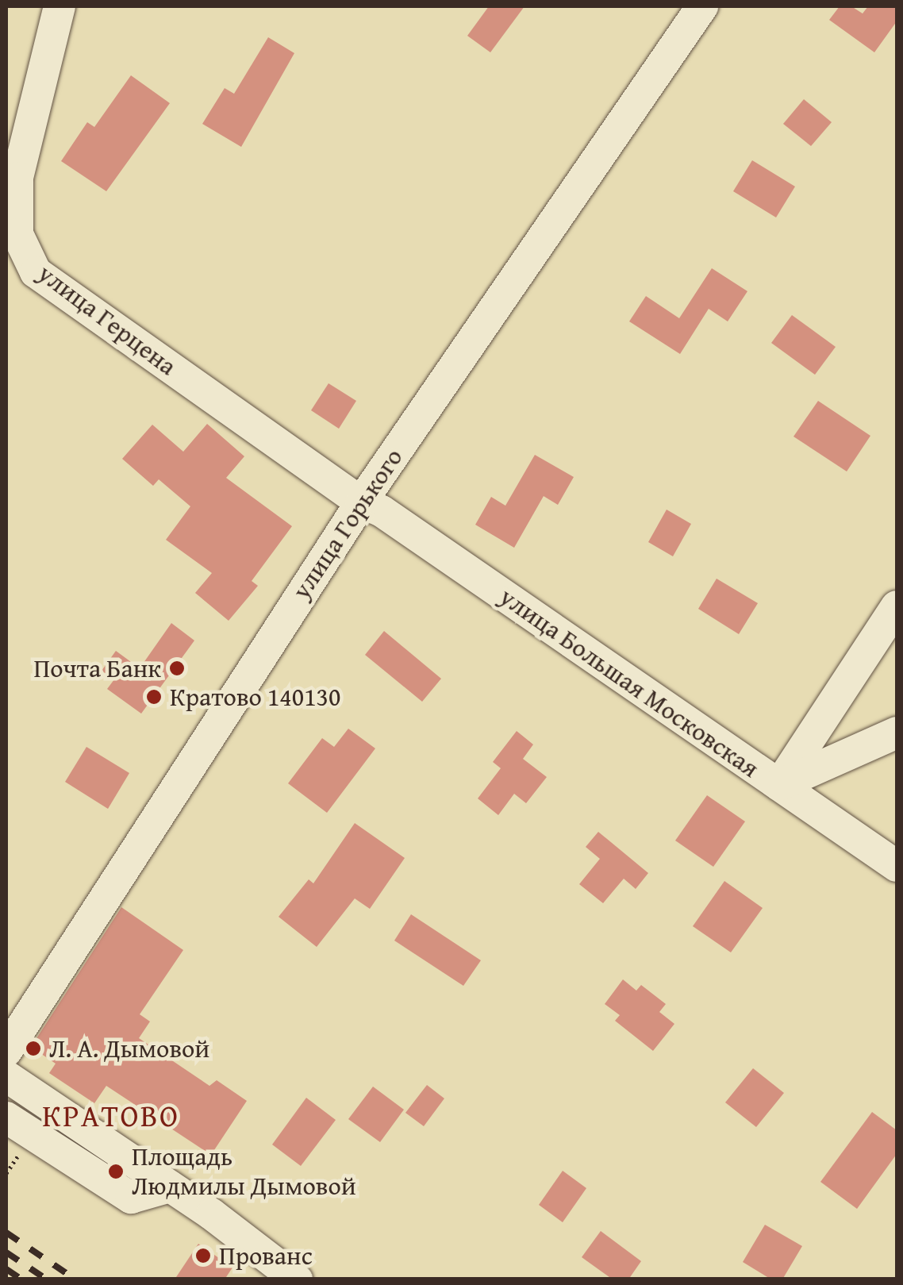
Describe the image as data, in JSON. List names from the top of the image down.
{
  "streets": {
    "street": ["улица Герцена", "улица Горького", "улица Большая Московская"]
  },
  "crossings": [
    ["улица Герцена", "улица Горького"],
    ["улица Герцена", "улица Большая Московская"],
    ["улица Горького", "улица Большая Московская"]
  ],
  "districts": ["КРАТОВО"],
  "places": [
    "Почта Банк",
    "Кратово 140130",
    "Л. А. Дымовой",
    "Площадь Людмилы Дымовой",
    "Прованс"
  ]
}
